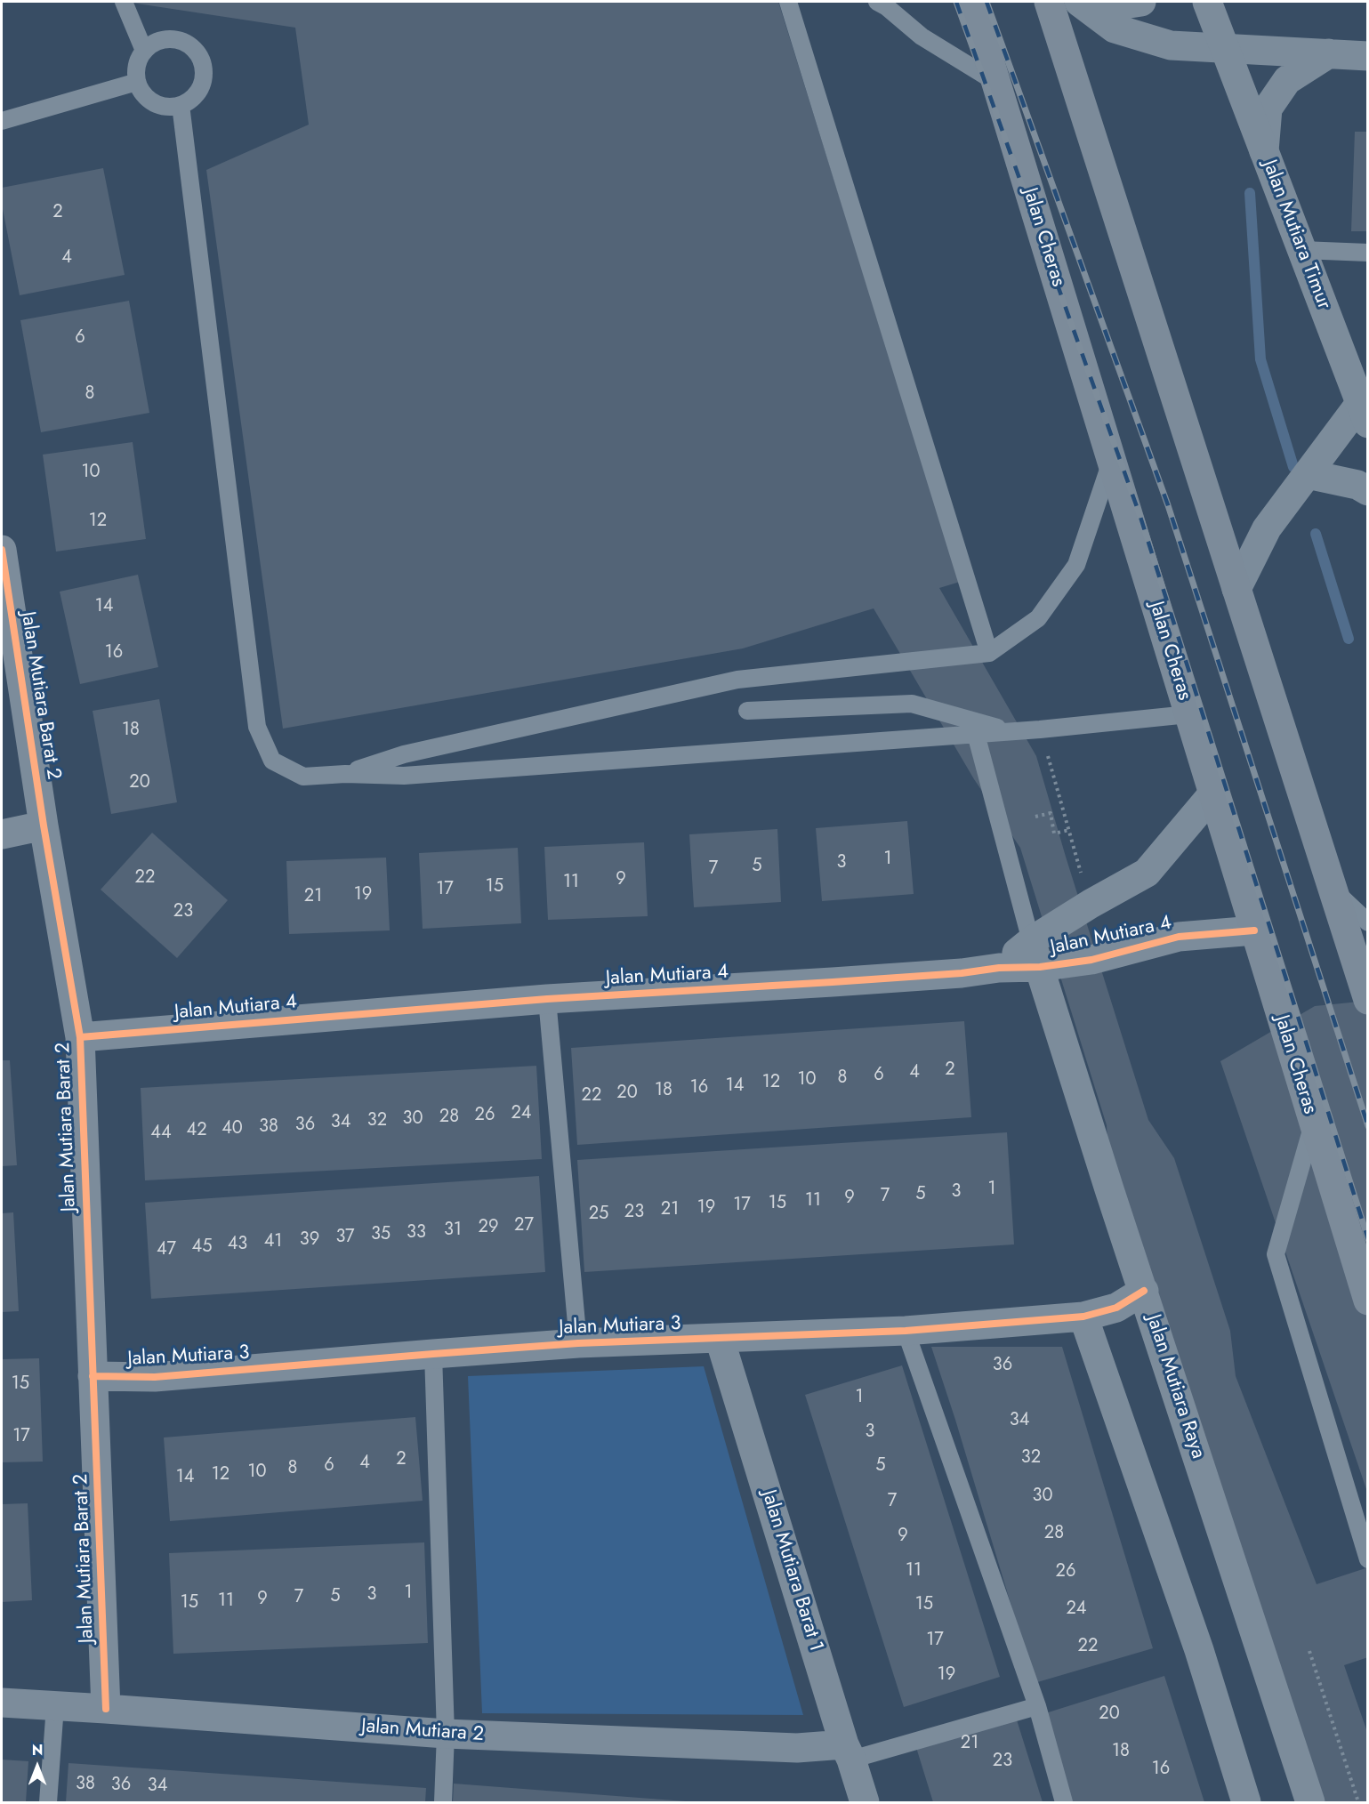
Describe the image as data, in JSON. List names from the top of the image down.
{
  "streets": {
    "highway": ["Jalan Cheras"],
    "street": [
      "Jalan Mutiara Timur",
      "Jalan Mutiara Barat 2",
      "Jalan Mutiara 4",
      "Jalan Mutiara 3",
      "Jalan Mutiara Raya",
      "Jalan Mutiara Barat 1",
      "Jalan Mutiara 2"
    ]
  },
  "crossings": [
    ["Jalan Cheras", "Jalan Mutiara 4"],
    ["Jalan Mutiara Barat 2", "Jalan Mutiara 4"],
    ["Jalan Mutiara Barat 2", "Jalan Mutiara 3"],
    ["Jalan Mutiara Barat 2", "Jalan Mutiara 2"],
    ["Jalan Mutiara 4", "Jalan Mutiara Raya"],
    ["Jalan Mutiara 3", "Jalan Mutiara Raya"],
    ["Jalan Mutiara 3", "Jalan Mutiara Barat 1"],
    ["Jalan Mutiara Barat 1", "Jalan Mutiara 2"]
  ],
  "house_numbers": [
    "2",
    "4",
    "6",
    "8",
    "10",
    "12",
    "14",
    "16",
    "18",
    "20",
    "1",
    "3",
    "5",
    "7",
    "22",
    "9",
    "11",
    "15",
    "17",
    "19",
    "21",
    "23",
    "2",
    "4",
    "6",
    "8",
    "10",
    "12",
    "14",
    "16",
    "18",
    "20",
    "22",
    "24",
    "26",
    "28",
    "30",
    "32",
    "34",
    "36",
    "38",
    "40",
    "42",
    "44",
    "1",
    "3",
    "5",
    "7",
    "9",
    "11",
    "15",
    "17",
    "19",
    "21",
    "23",
    "25",
    "27",
    "29",
    "31",
    "33",
    "35",
    "37",
    "39",
    "41",
    "43",
    "45",
    "47",
    "36",
    "15",
    "1",
    "34",
    "3",
    "17",
    "32",
    "2",
    "4",
    "6",
    "5",
    "8",
    "10",
    "12",
    "14",
    "30",
    "7",
    "28",
    "9",
    "11",
    "26",
    "1",
    "3",
    "5",
    "7",
    "9",
    "11",
    "15",
    "15",
    "24",
    "17",
    "22",
    "19",
    "20",
    "21",
    "18",
    "23",
    "16",
    "38",
    "36",
    "34"
  ],
  "north": "top"
}
